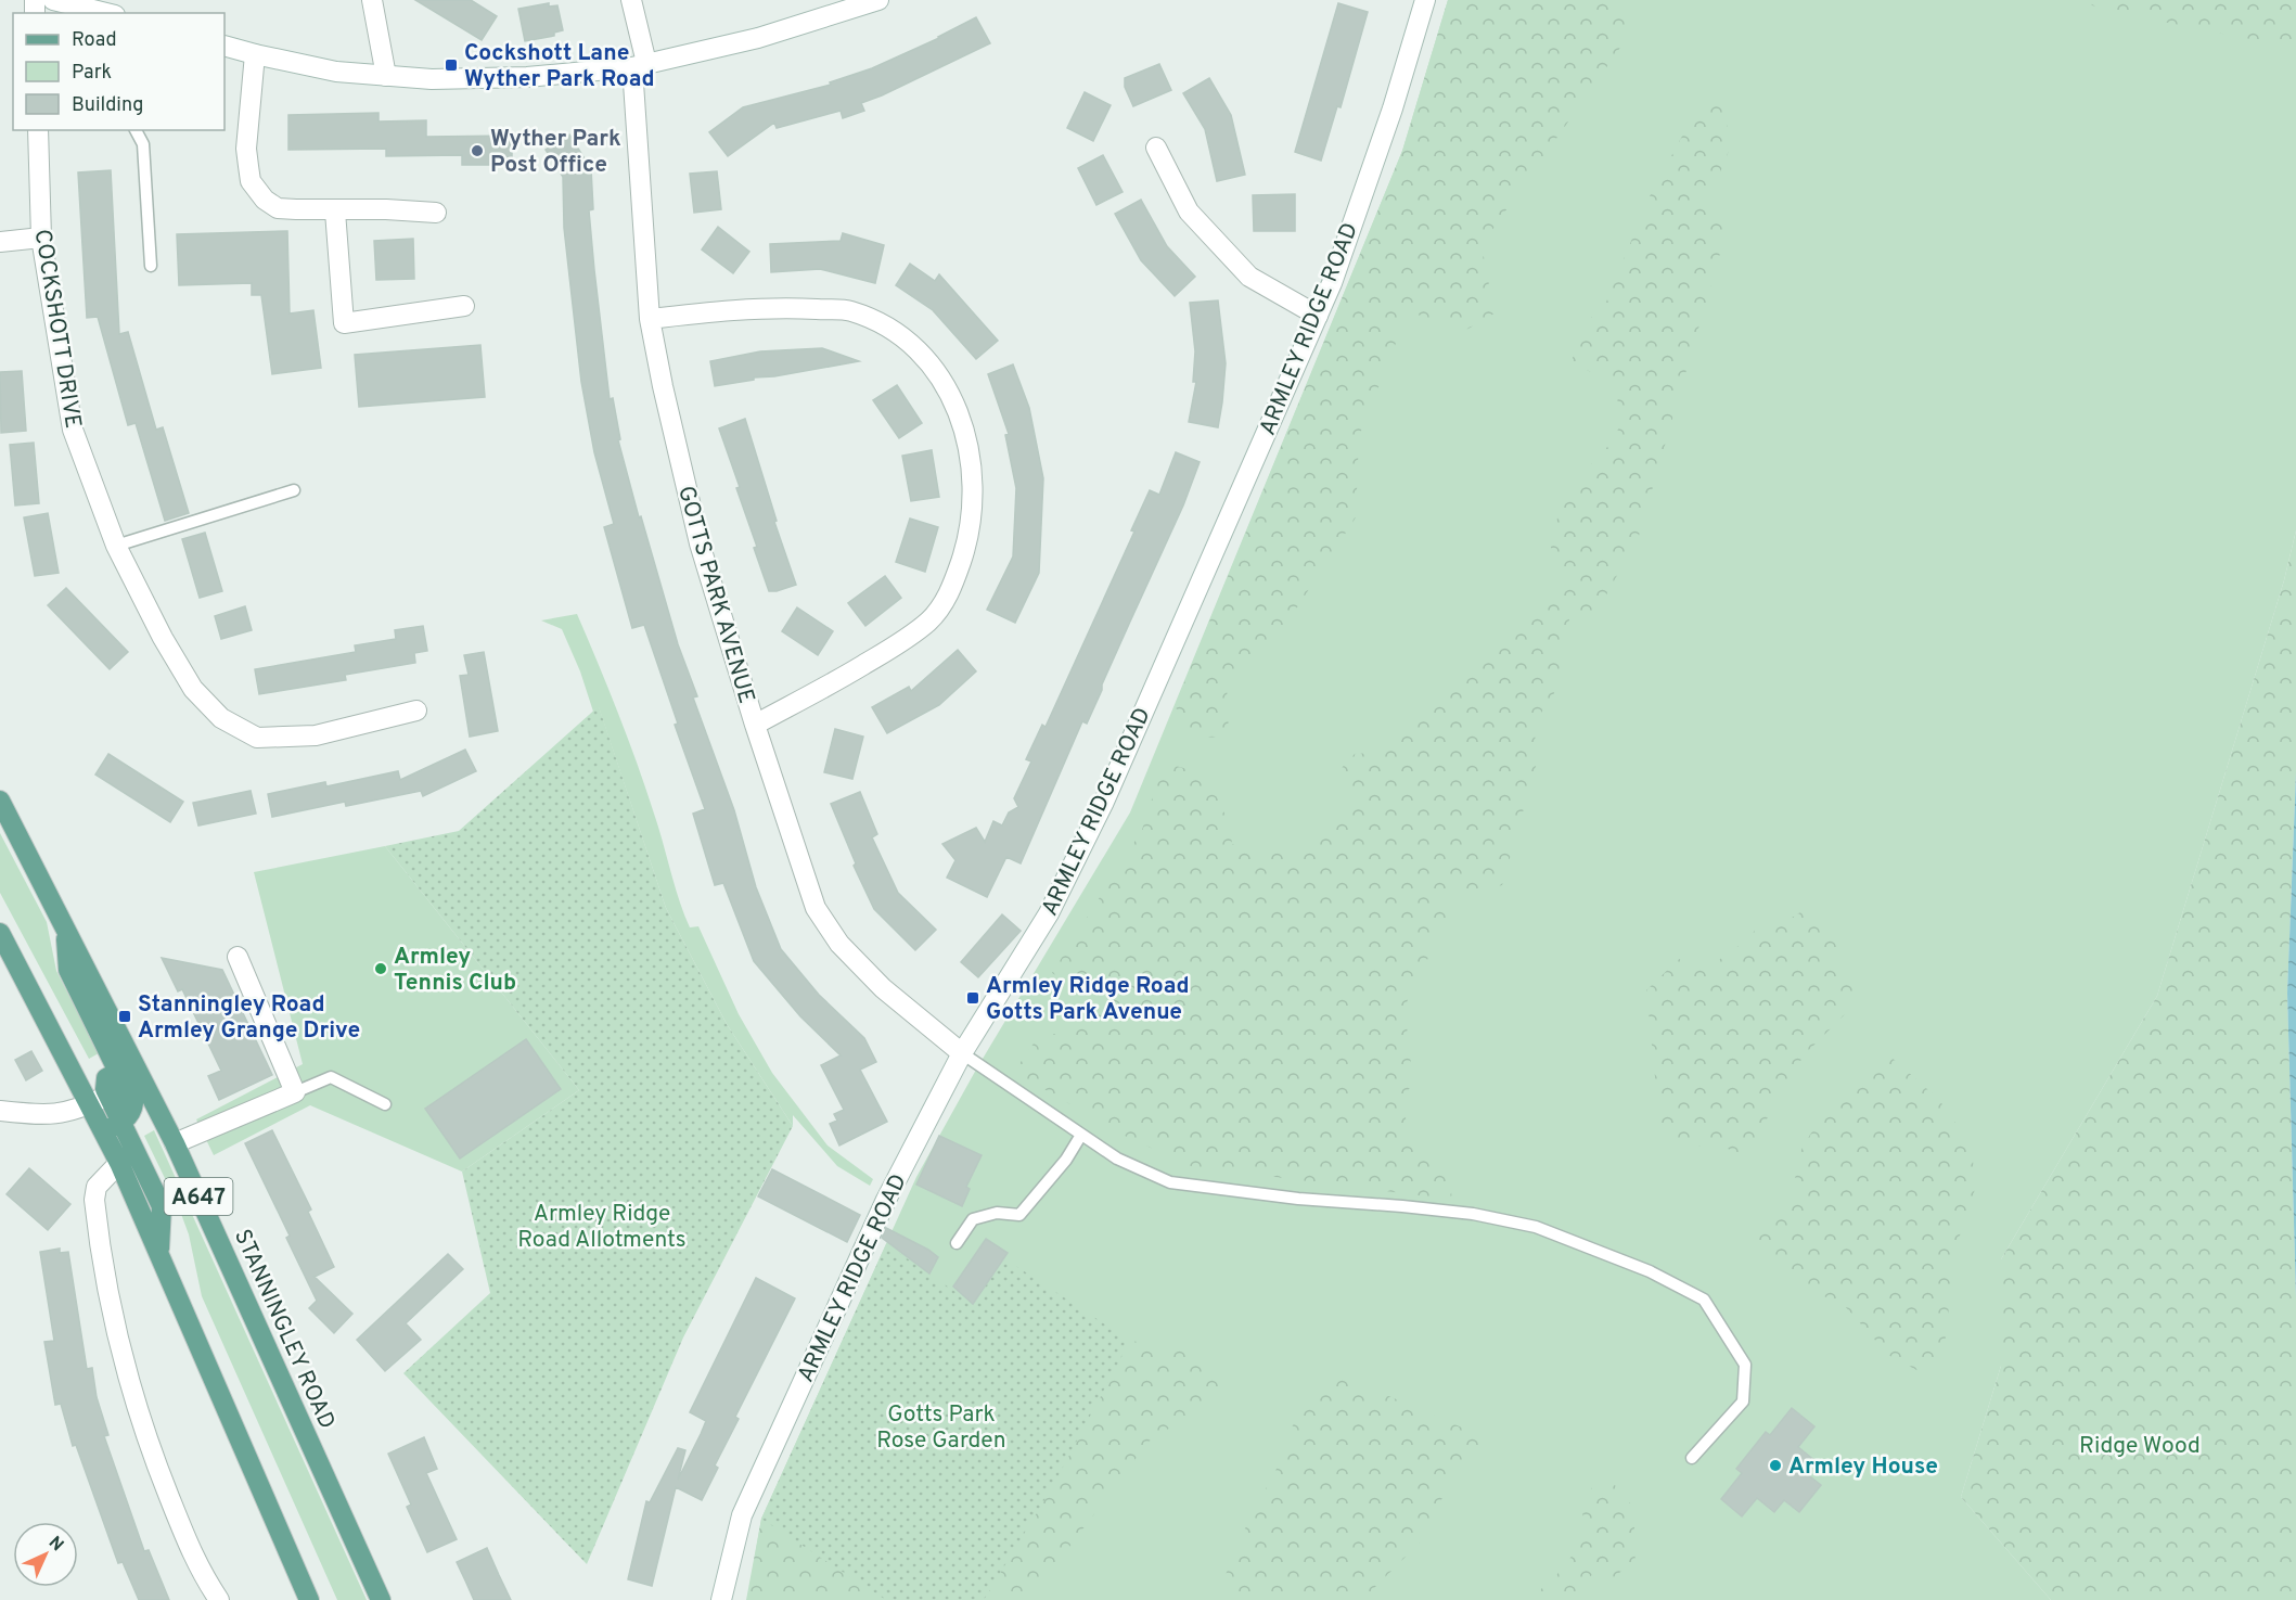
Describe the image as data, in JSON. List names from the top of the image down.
{
  "streets": {
    "main road": ["A647", "STANNINGLEY ROAD"],
    "street": ["COCKSHOTT DRIVE", "ARMLEY RIDGE ROAD", "GOTTS PARK AVENUE"]
  },
  "crossings": [
    ["ARMLEY RIDGE ROAD", "GOTTS PARK AVENUE"]
  ],
  "parks": ["Armley Ridge Road Allotments", "Gotts Park Rose Garden", "Ridge Wood"],
  "places": {
    "transit": ["Cockshott Lane Wyther Park Road", "Armley Ridge Road Gotts Park Avenue", "Stanningley Road Armley Grange Drive"],
    "other": ["Wyther Park Post Office", "Armley Tennis Club", "Armley House"]
  },
  "legend": ["Road", "Park", "Building"],
  "north": "top right"
}
